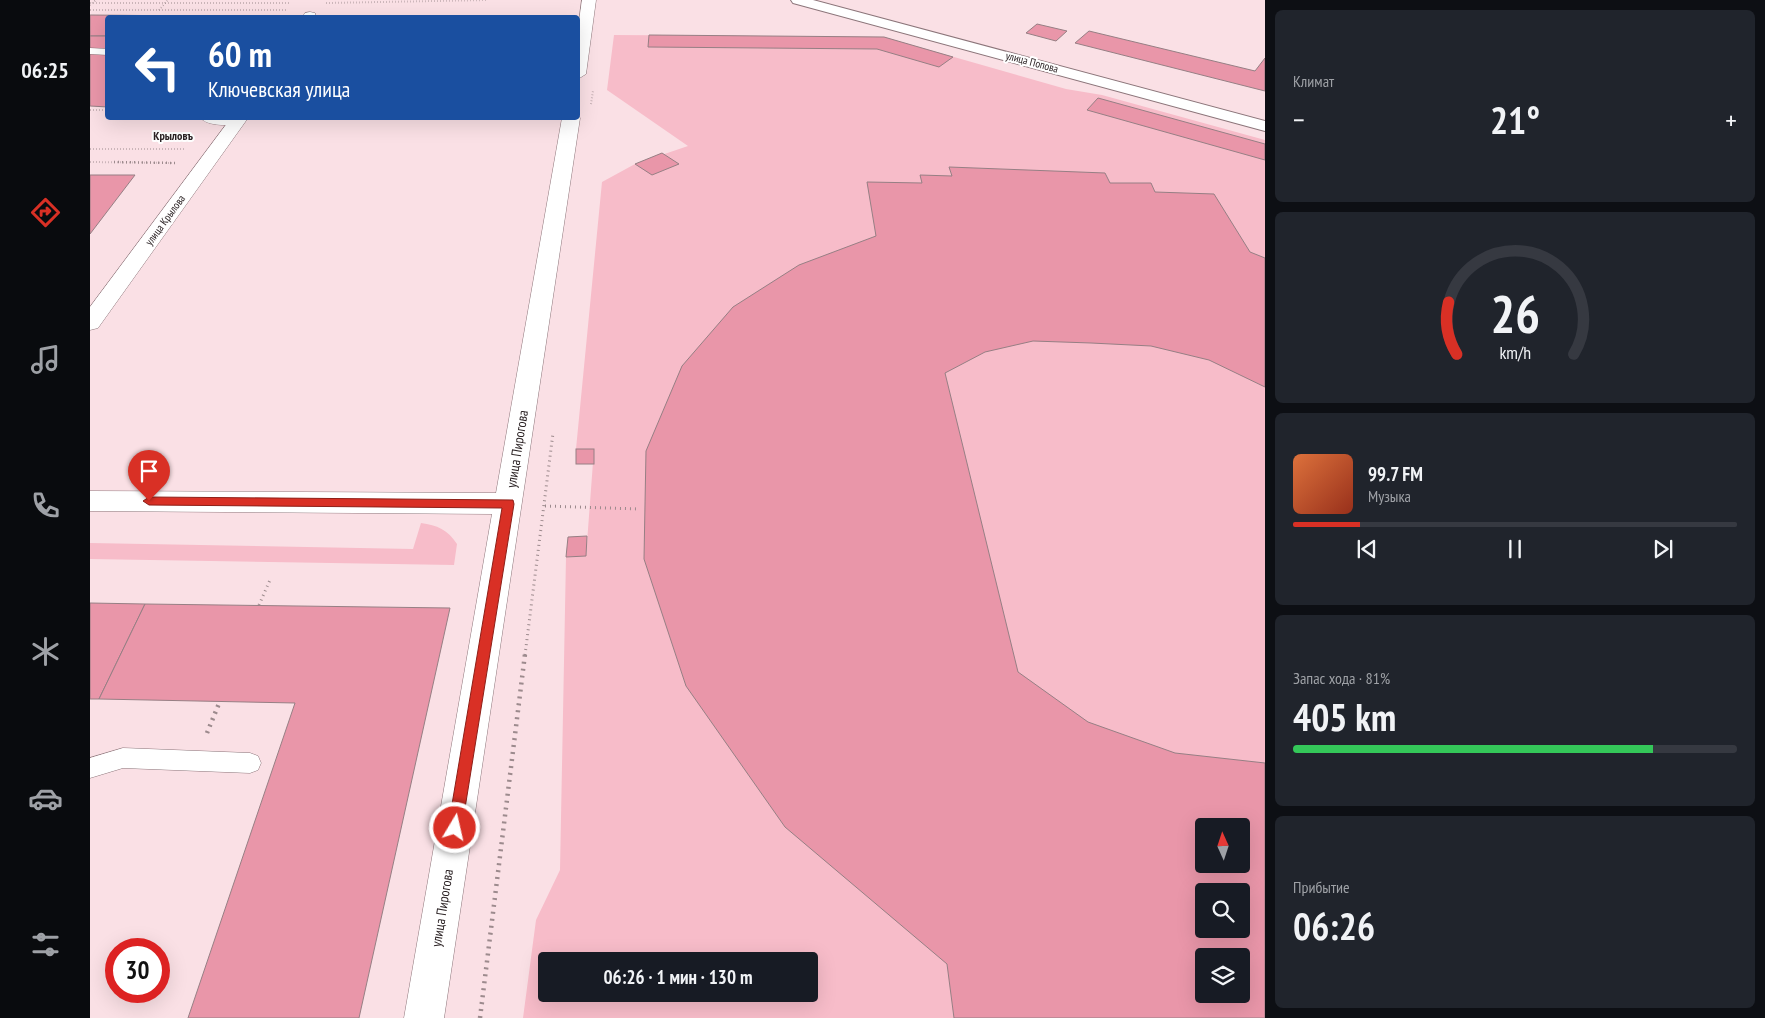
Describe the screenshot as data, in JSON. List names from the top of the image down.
{
  "streets": {
    "street": ["улица Попова", "улица Крылова", "улица Пирогова"]
  },
  "districts": ["Крыловъ"],
  "north": "top",
  "page": {
    "tabs": "06:25",
    "tile": [
      "Климат",
      ["Запас хода · 81%", "405 km"],
      ["Прибытие", "06:26"]
    ],
    "turn": ["60 m", "Ключевская улица"],
    "heat": ["−", "21°", "+"],
    "song": ["99.7 FM", "Музыка"],
    "limit": "30",
    "trip": "06:26 · 1 мин · 130 m",
    "gauge": ["26", "km/h"]
  }
}
